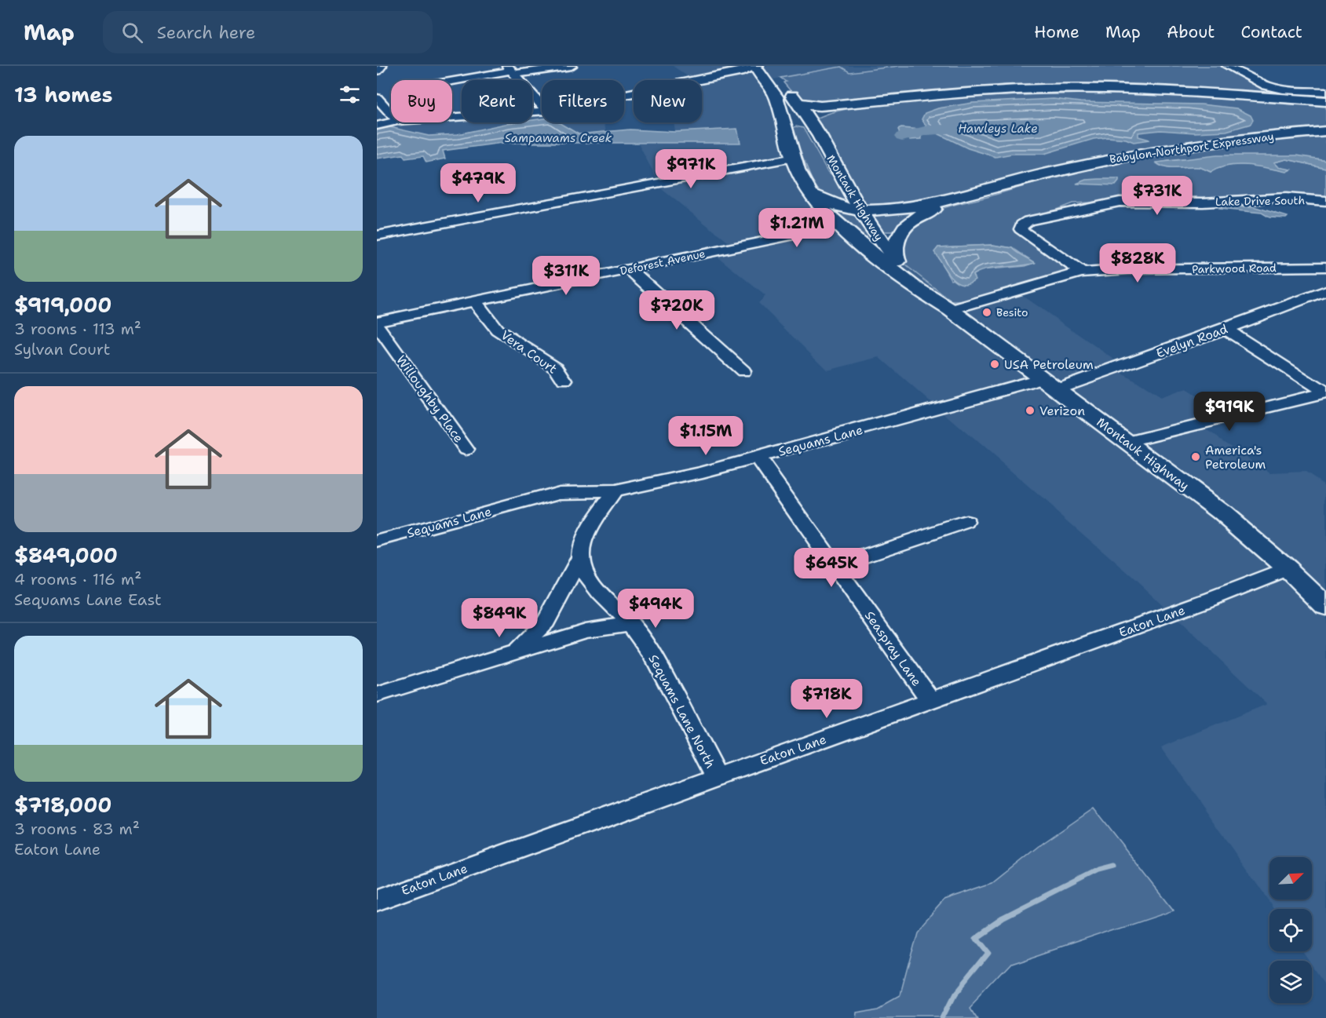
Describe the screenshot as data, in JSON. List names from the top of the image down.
{
  "streets": {
    "main road": ["Babylon-Northport Expressway", "Montauk Highway"],
    "street": [
      "Lake Drive South",
      "Deforest Avenue",
      "Parkwood Road",
      "Evelyn Road",
      "Vera Court",
      "Willoughby Place",
      "Sequams Lane",
      "Eaton Lane",
      "Seaspray Lane",
      "Sequams Lane North"
    ]
  },
  "crossings": [
    ["Montauk Highway", "Deforest Avenue"],
    ["Montauk Highway", "Parkwood Road"],
    ["Montauk Highway", "Evelyn Road"],
    ["Montauk Highway", "Sequams Lane"],
    ["Montauk Highway", "Eaton Lane"],
    ["Lake Drive South", "Parkwood Road"],
    ["Deforest Avenue", "Vera Court"],
    ["Evelyn Road", "Sequams Lane"],
    ["Sequams Lane", "Seaspray Lane"],
    ["Eaton Lane", "Seaspray Lane"],
    ["Eaton Lane", "Sequams Lane North"]
  ],
  "water": ["Hawleys Lake", "Sampawams Creek"],
  "places": [
    "Besito",
    "USA Petroleum",
    "Verizon",
    "America's Petroleum"
  ],
  "north": "top right",
  "page": {
    "header": "Map",
    "search": "Search here",
    "nav": [
      "Home",
      "Map",
      "About",
      "Contact"
    ],
    "heading": "13 homes",
    "chip": [
      "Buy",
      "Rent",
      "Filters",
      "New"
    ],
    "list": [
      {
        "name": "$919,000",
        "note": "3 rooms · 113 m² · Sylvan Court"
      },
      {
        "name": "$849,000",
        "note": "4 rooms · 116 m² · Sequams Lane East"
      },
      {
        "name": "$718,000",
        "note": "3 rooms · 83 m² · Eaton Lane"
      }
    ],
    "price": [
      "$971K",
      "$479K",
      "$731K",
      "$1.21M",
      "$828K",
      "$311K",
      "$720K",
      "$919K",
      "$1.15M",
      "$645K",
      "$494K",
      "$849K",
      "$718K"
    ]
  }
}
